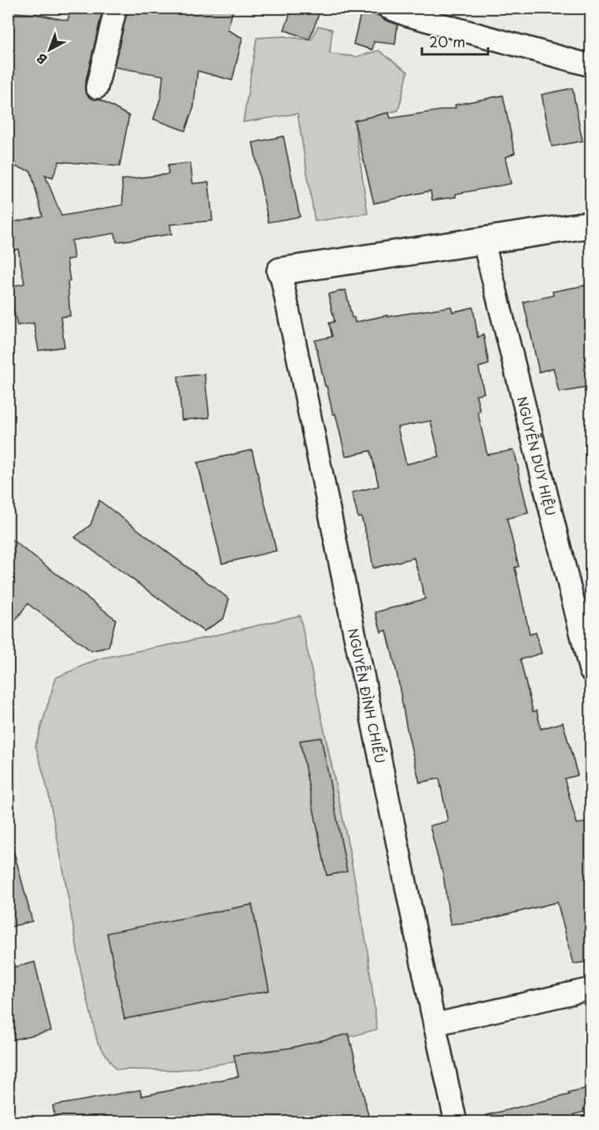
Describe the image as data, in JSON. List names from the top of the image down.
{
  "streets": {
    "street": ["NGUYỄN DUY HIỆU", "NGUYỄN ĐÌNH CHIỂU"]
  },
  "scale_bar": "20 m",
  "north": "bottom left"
}
